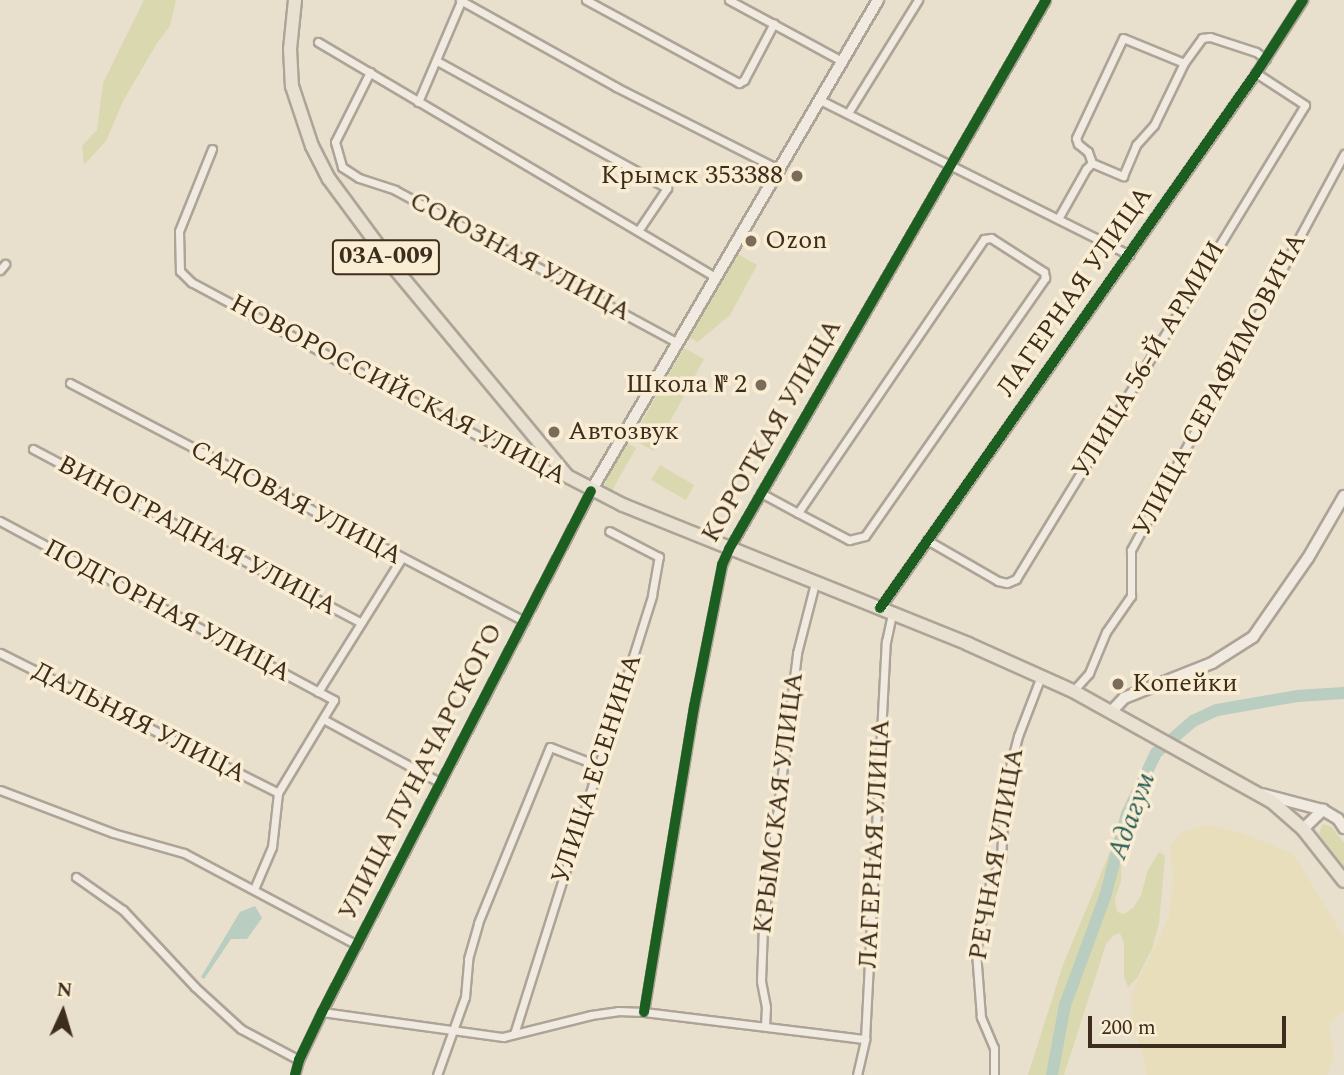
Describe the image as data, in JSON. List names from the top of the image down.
{
  "streets": {
    "main road": ["03А-009", "НОВОРОССИЙСКАЯ УЛИЦА", "УЛИЦА ЛУНАЧАРСКОГО"],
    "street": [
      "СОЮЗНАЯ УЛИЦА",
      "ЛАГЕРНАЯ УЛИЦА",
      "УЛИЦА 56-Й АРМИИ",
      "УЛИЦА СЕРАФИМОВИЧА",
      "КОРОТКАЯ УЛИЦА",
      "САДОВАЯ УЛИЦА",
      "ВИНОГРАДНАЯ УЛИЦА",
      "ПОДГОРНАЯ УЛИЦА",
      "ДАЛЬНЯЯ УЛИЦА",
      "УЛИЦА ЕСЕНИНА",
      "КРЫМСКАЯ УЛИЦА",
      "РЕЧНАЯ УЛИЦА"
    ]
  },
  "crossings": [
    ["03А-009", "НОВОРОССИЙСКАЯ УЛИЦА"],
    ["СОЮЗНАЯ УЛИЦА", "УЛИЦА ЛУНАЧАРСКОГО"],
    ["ЛАГЕРНАЯ УЛИЦА", "УЛИЦА 56-Й АРМИИ"],
    ["ЛАГЕРНАЯ УЛИЦА", "НОВОРОССИЙСКАЯ УЛИЦА"],
    ["УЛИЦА СЕРАФИМОВИЧА", "НОВОРОССИЙСКАЯ УЛИЦА"],
    ["НОВОРОССИЙСКАЯ УЛИЦА", "КОРОТКАЯ УЛИЦА"],
    ["НОВОРОССИЙСКАЯ УЛИЦА", "УЛИЦА ЛУНАЧАРСКОГО"],
    ["НОВОРОССИЙСКАЯ УЛИЦА", "КРЫМСКАЯ УЛИЦА"],
    ["НОВОРОССИЙСКАЯ УЛИЦА", "РЕЧНАЯ УЛИЦА"],
    ["САДОВАЯ УЛИЦА", "УЛИЦА ЛУНАЧАРСКОГО"]
  ],
  "water": ["Адагум"],
  "places": [
    "Крымск 353388",
    "Ozon",
    "Школа № 2",
    "Автозвук",
    "Копейки"
  ],
  "scale_bar": "200 m",
  "north": "top"
}
